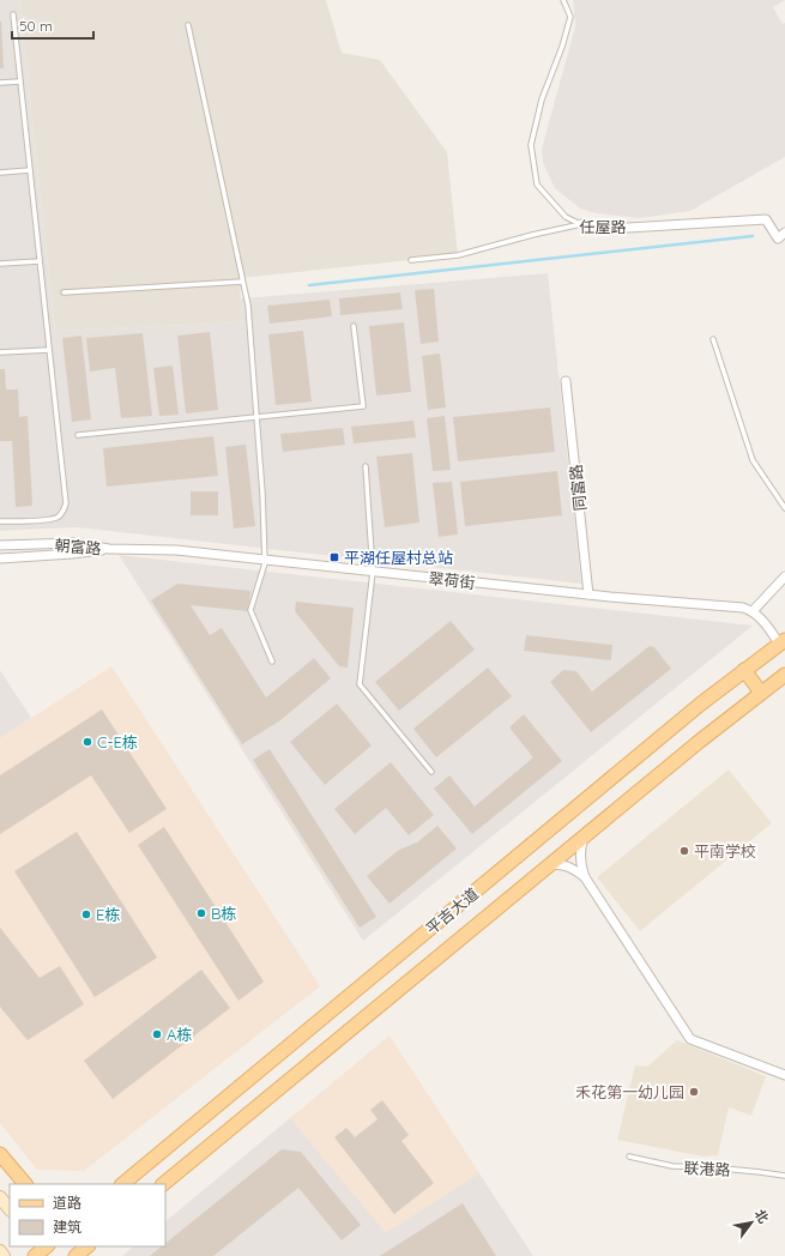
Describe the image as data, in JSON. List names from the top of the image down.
{
  "streets": {
    "main road": ["平吉大道"],
    "street": [
      "任屋路",
      "同富路",
      "朝富路",
      "翠荷街"
    ],
    "lane": ["联港路"]
  },
  "crossings": [
    ["同富路", "翠荷街"],
    ["朝富路", "翠荷街"]
  ],
  "places": {
    "transit": ["平湖任屋村总站"],
    "other": [
      "C-E栋",
      "平南学校",
      "B栋",
      "E栋",
      "A栋",
      "禾花第一幼儿园"
    ]
  },
  "legend": ["道路", "建筑"],
  "scale_bar": "50 m",
  "north": "top right"
}
